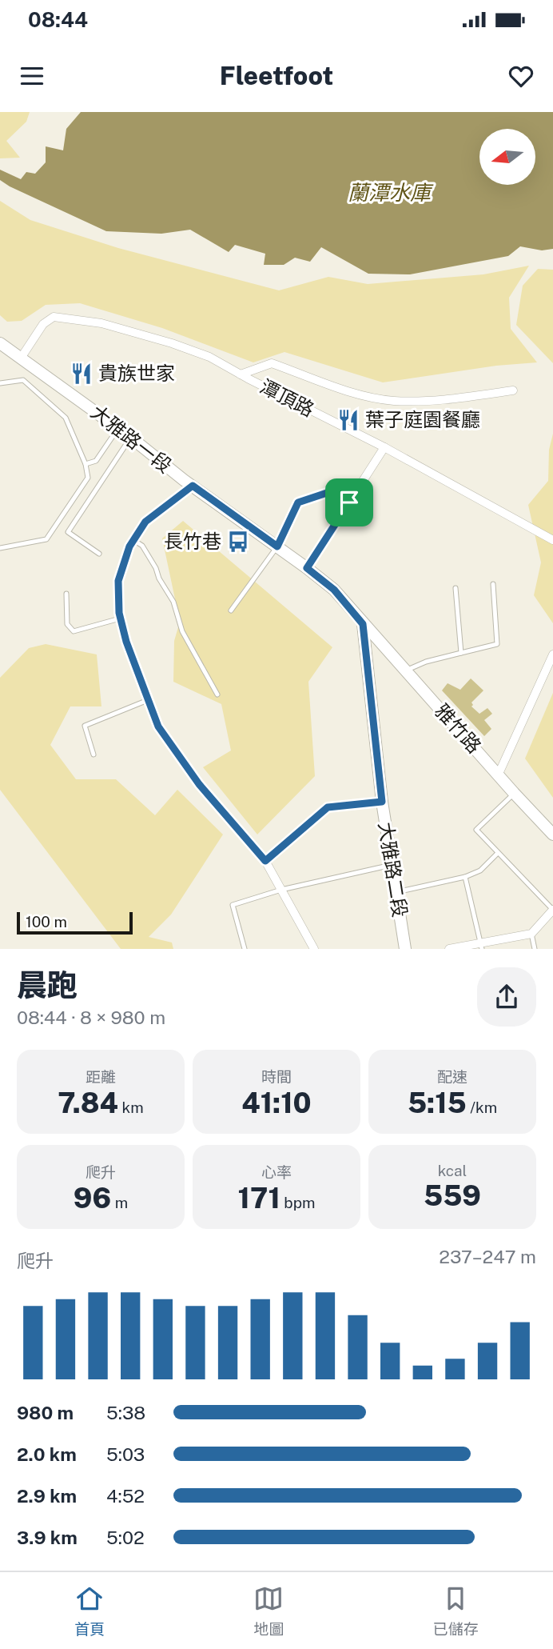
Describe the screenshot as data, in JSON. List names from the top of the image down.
{
  "streets": {
    "main road": ["大雅路一段", "雅竹路", "大雅路二段"],
    "street": ["潭頂路"]
  },
  "crossings": [
    ["潭頂路", "大雅路一段"],
    ["大雅路一段", "雅竹路"],
    ["大雅路一段", "大雅路二段"],
    ["雅竹路", "大雅路二段"]
  ],
  "water": ["蘭潭水庫"],
  "places": {
    "restaurant": ["貴族世家", "葉子庭園餐廳"],
    "bus stop": ["長竹巷"]
  },
  "scale_bar": "100 m",
  "north": "left",
  "page": {
    "status": "08:44",
    "header": "Fleetfoot",
    "scale": "100 m",
    "heading": ["晨跑", "08:44 · 8 × 980 m"],
    "stats": [
      ["距離", "7.84 km"],
      ["時間", "41:10"],
      ["配速", "5:15 /km"],
      ["爬升", "96 m"],
      ["心率", "171 bpm"],
      ["kcal", "559"]
    ],
    "chart": ["爬升", "237–247 m"],
    "list": [
      {
        "name": "980 m",
        "note": "5:38"
      },
      {
        "name": "2.0 km",
        "note": "5:03"
      },
      {
        "name": "2.9 km",
        "note": "4:52"
      },
      {
        "name": "3.9 km",
        "note": "5:02"
      }
    ],
    "tabs": ["首頁", "地圖", "已儲存"]
  }
}
